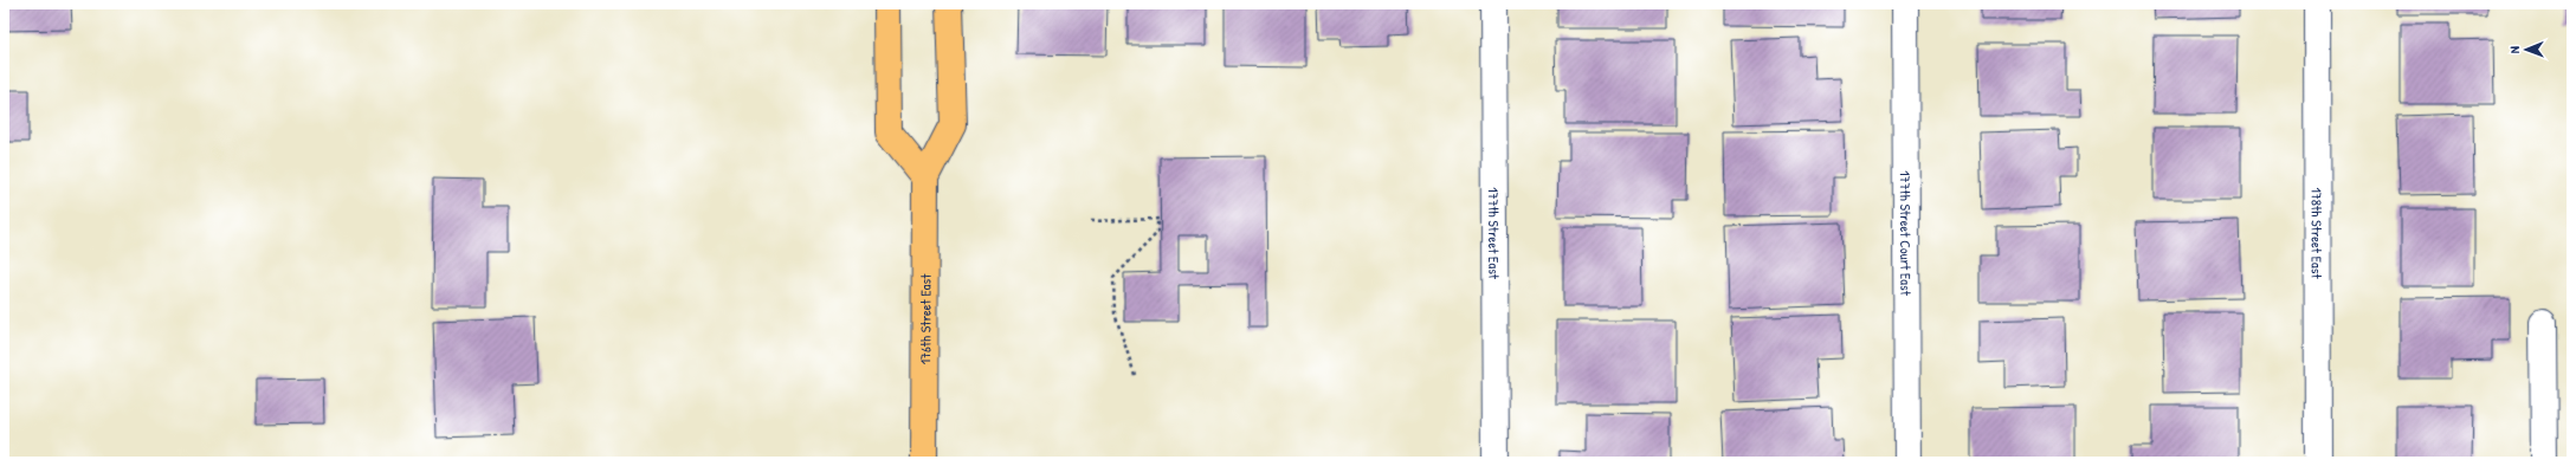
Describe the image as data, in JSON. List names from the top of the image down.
{
  "streets": {
    "main road": ["176th Street East"],
    "street": ["177th Street East", "177th Street Court East", "178th Street East"]
  },
  "north": "left"
}
